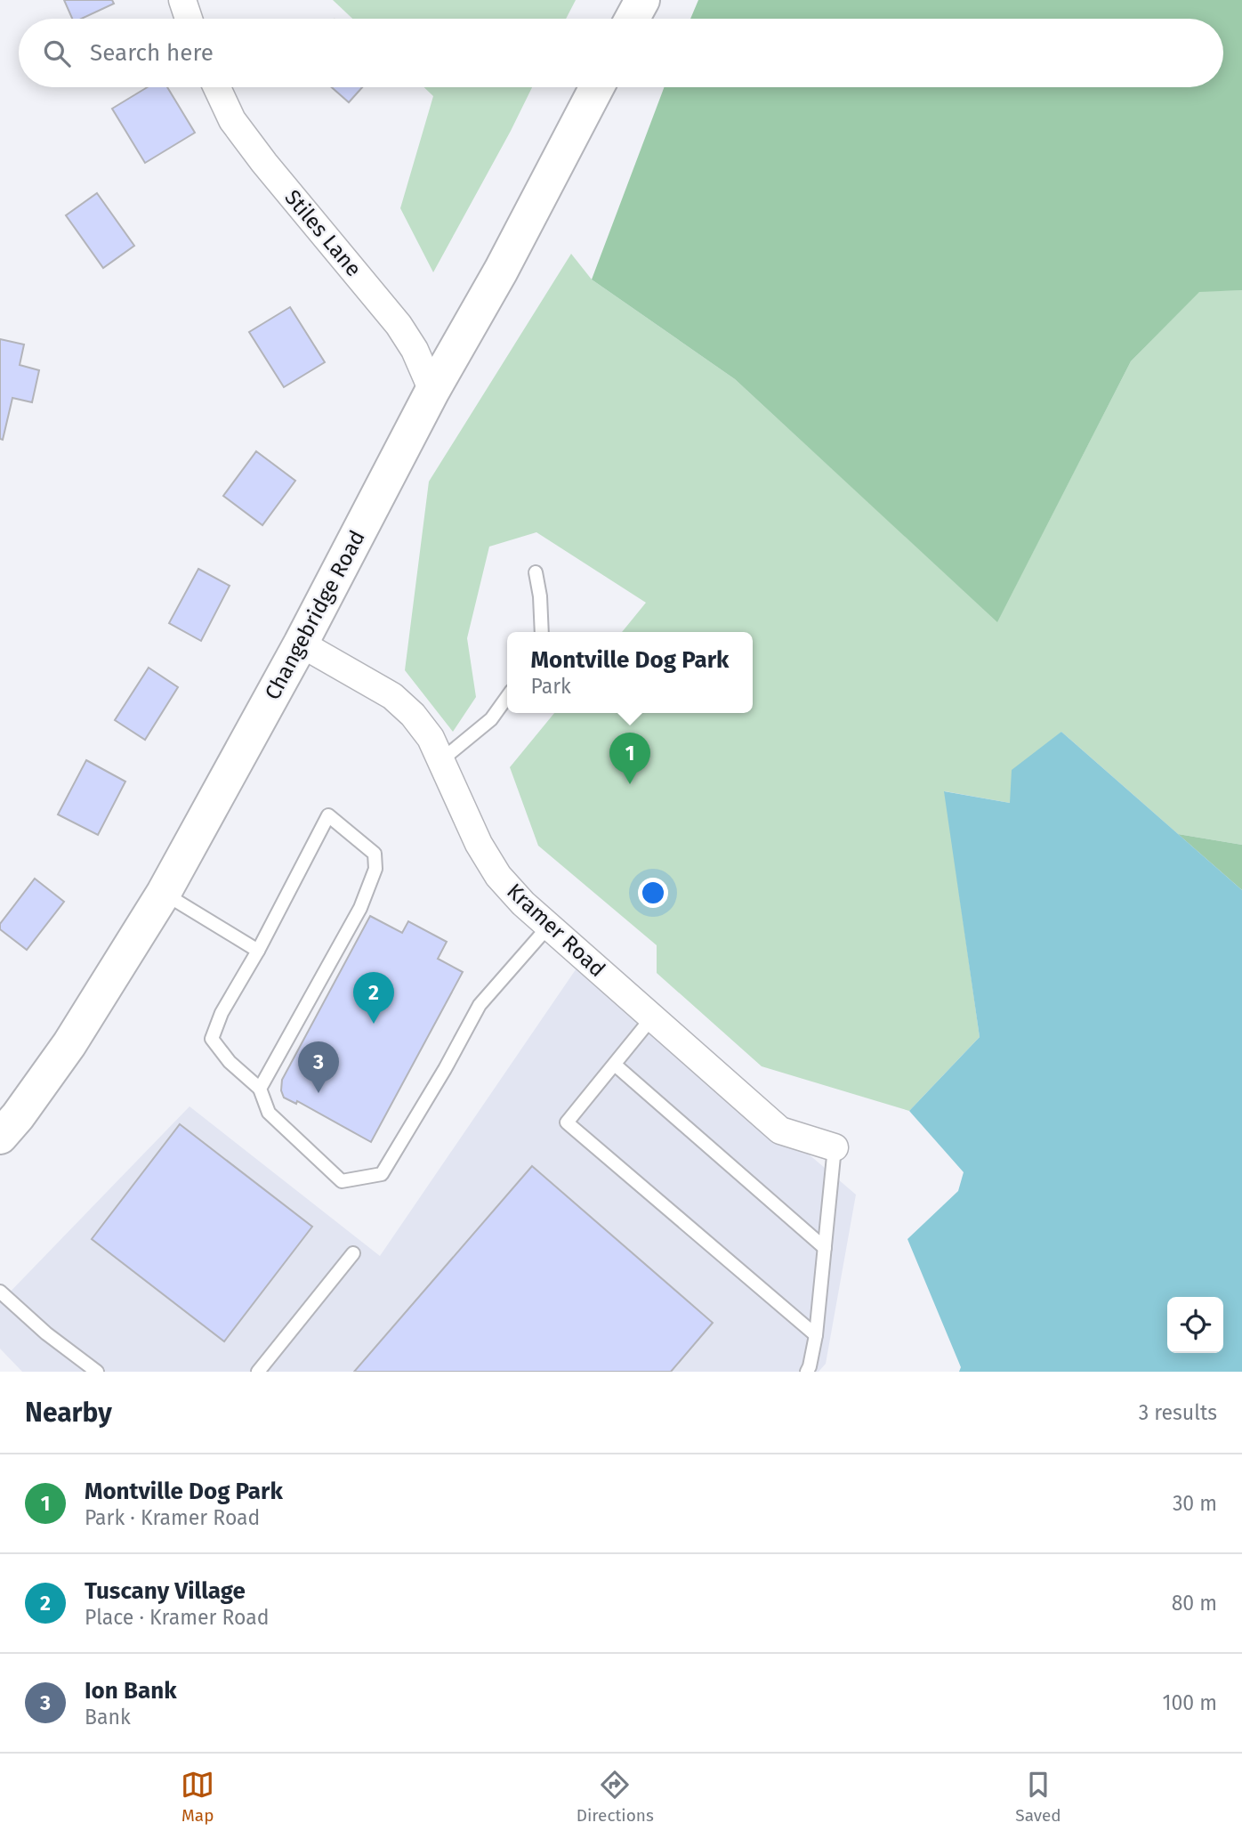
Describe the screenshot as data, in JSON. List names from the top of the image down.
{
  "streets": {
    "main road": ["Changebridge Road"],
    "street": ["Stiles Lane", "Kramer Road"]
  },
  "crossings": [
    ["Stiles Lane", "Changebridge Road"],
    ["Changebridge Road", "Kramer Road"]
  ],
  "page": {
    "search": "Search here",
    "popup": ["Montville Dog Park", "Park"],
    "pins": ["1", "2", "3"],
    "heading": ["Nearby", "3 results"],
    "list": [
      {
        "mark": "1",
        "name": "Montville Dog Park",
        "note": "Park · Kramer Road",
        "value": "30 m"
      },
      {
        "mark": "2",
        "name": "Tuscany Village",
        "note": "Place · Kramer Road",
        "value": "80 m"
      },
      {
        "mark": "3",
        "name": "Ion Bank",
        "note": "Bank",
        "value": "100 m"
      }
    ],
    "nav": ["Map", "Directions", "Saved"]
  }
}
